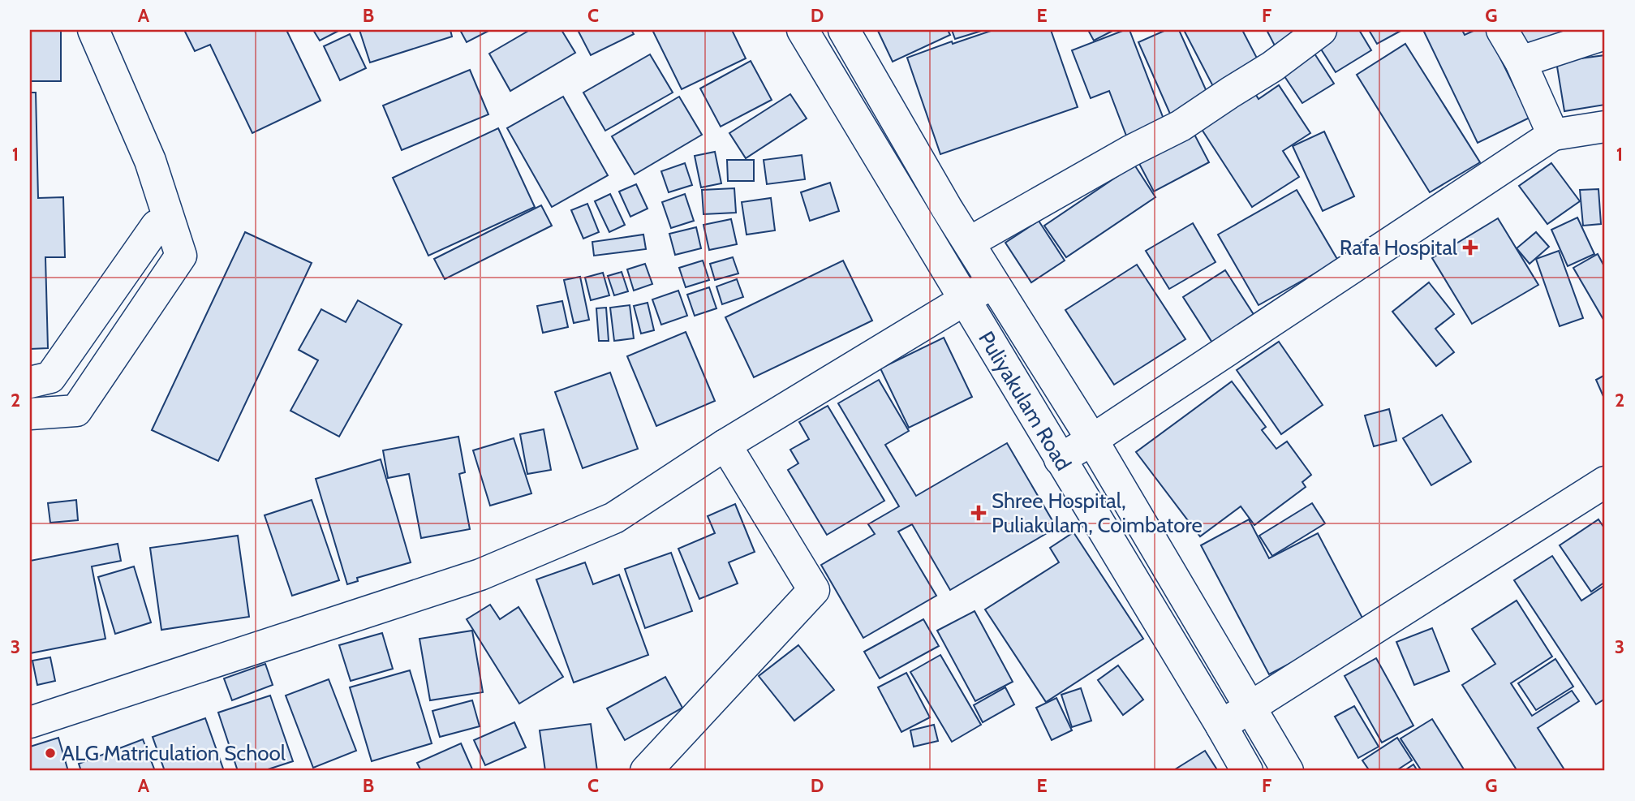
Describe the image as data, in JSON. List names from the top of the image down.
{
  "streets": {
    "street": ["Puliyakulam Road"]
  },
  "places": {
    "health": ["Rafa Hospital", "Shree Hospital, Puliakulam, Coimbatore"],
    "other": ["ALG Matriculation School"]
  },
  "grid": {
    "columns": [
      "A",
      "B",
      "C",
      "D",
      "E",
      "F",
      "G"
    ],
    "rows": ["1", "2", "3"]
  }
}
